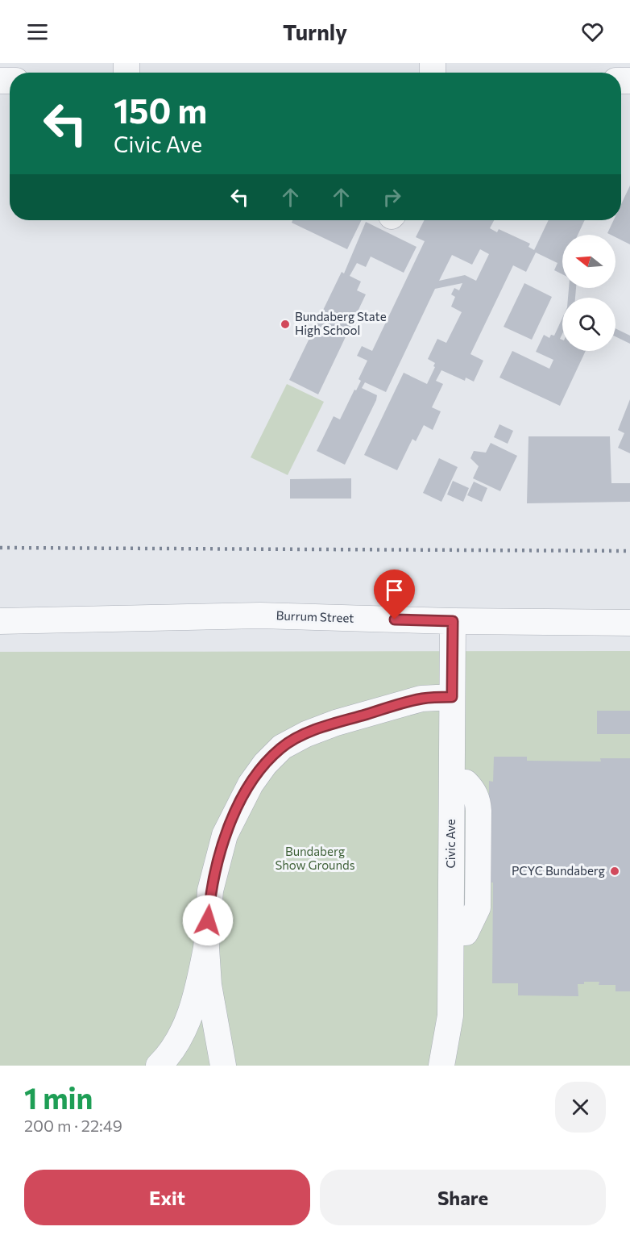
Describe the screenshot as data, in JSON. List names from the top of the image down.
{
  "streets": {
    "street": ["Burrum Street", "Civic Ave"]
  },
  "crossings": [
    ["Burrum Street", "Civic Ave"]
  ],
  "parks": ["Bundaberg Show Grounds"],
  "places": ["Bundaberg State High School", "PCYC Bundaberg"],
  "north": "left",
  "page": {
    "header": "Turnly",
    "turn": ["150 m", "Civic Ave"],
    "heading": ["1 min", "200 m · 22:49"],
    "buttons": ["Exit", "Share"]
  }
}
